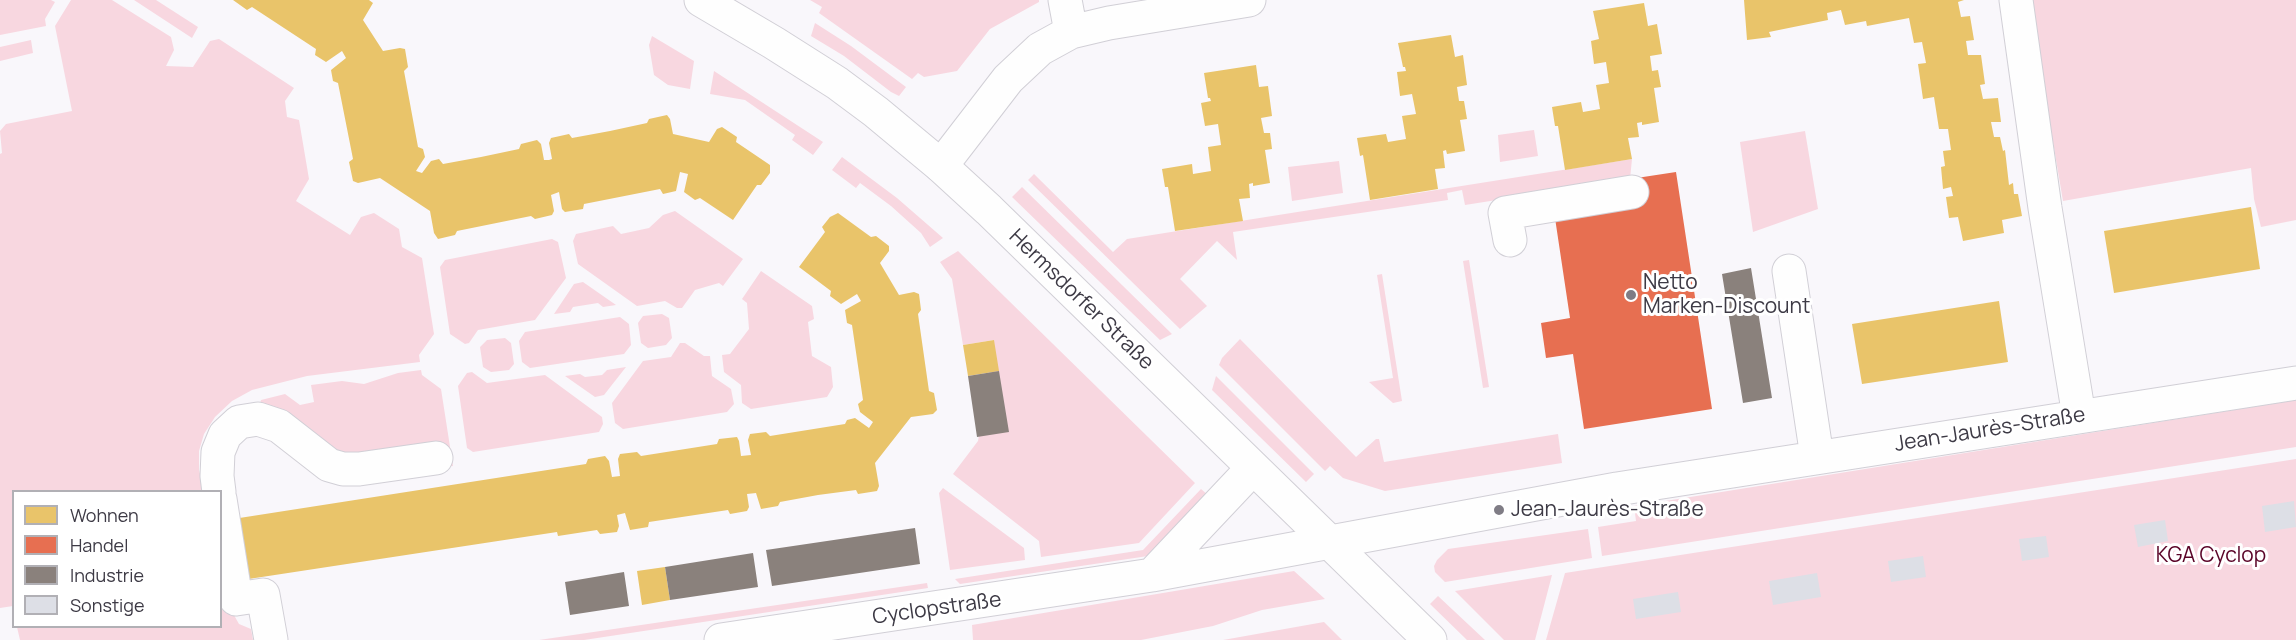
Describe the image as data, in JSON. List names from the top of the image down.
{
  "streets": {
    "street": ["Hermsdorfer Straße", "Jean-Jaurès-Straße", "Cyclopstraße"]
  },
  "crossings": [
    ["Hermsdorfer Straße", "Jean-Jaurès-Straße"],
    ["Hermsdorfer Straße", "Cyclopstraße"],
    ["Jean-Jaurès-Straße", "Cyclopstraße"]
  ],
  "parks": ["KGA Cyclop"],
  "places": ["Netto Marken-Discount", "Jean-Jaurès-Straße"],
  "legend": [
    "Wohnen",
    "Handel",
    "Industrie",
    "Sonstige"
  ]
}
